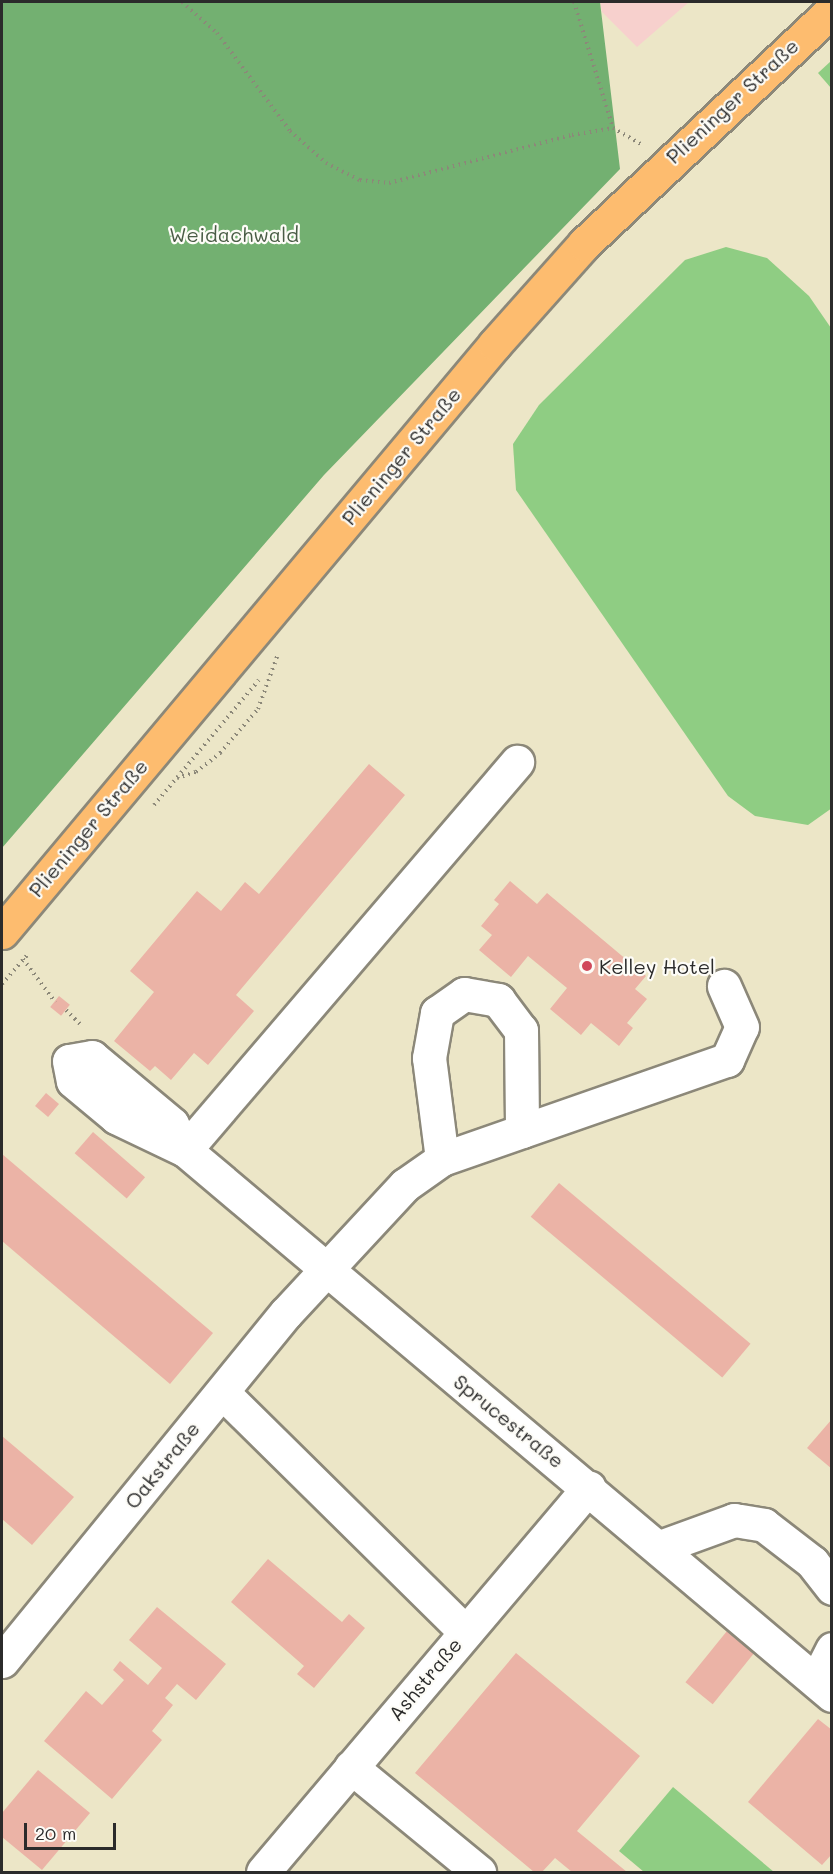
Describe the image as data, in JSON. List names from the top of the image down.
{
  "streets": {
    "main road": ["Plieninger Straße"],
    "street": ["Sprucestraße", "Oakstraße", "Ashstraße"]
  },
  "crossings": [
    ["Sprucestraße", "Oakstraße"],
    ["Sprucestraße", "Ashstraße"]
  ],
  "parks": ["Weidachwald"],
  "places": ["Kelley Hotel"],
  "scale_bar": "20 m"
}
